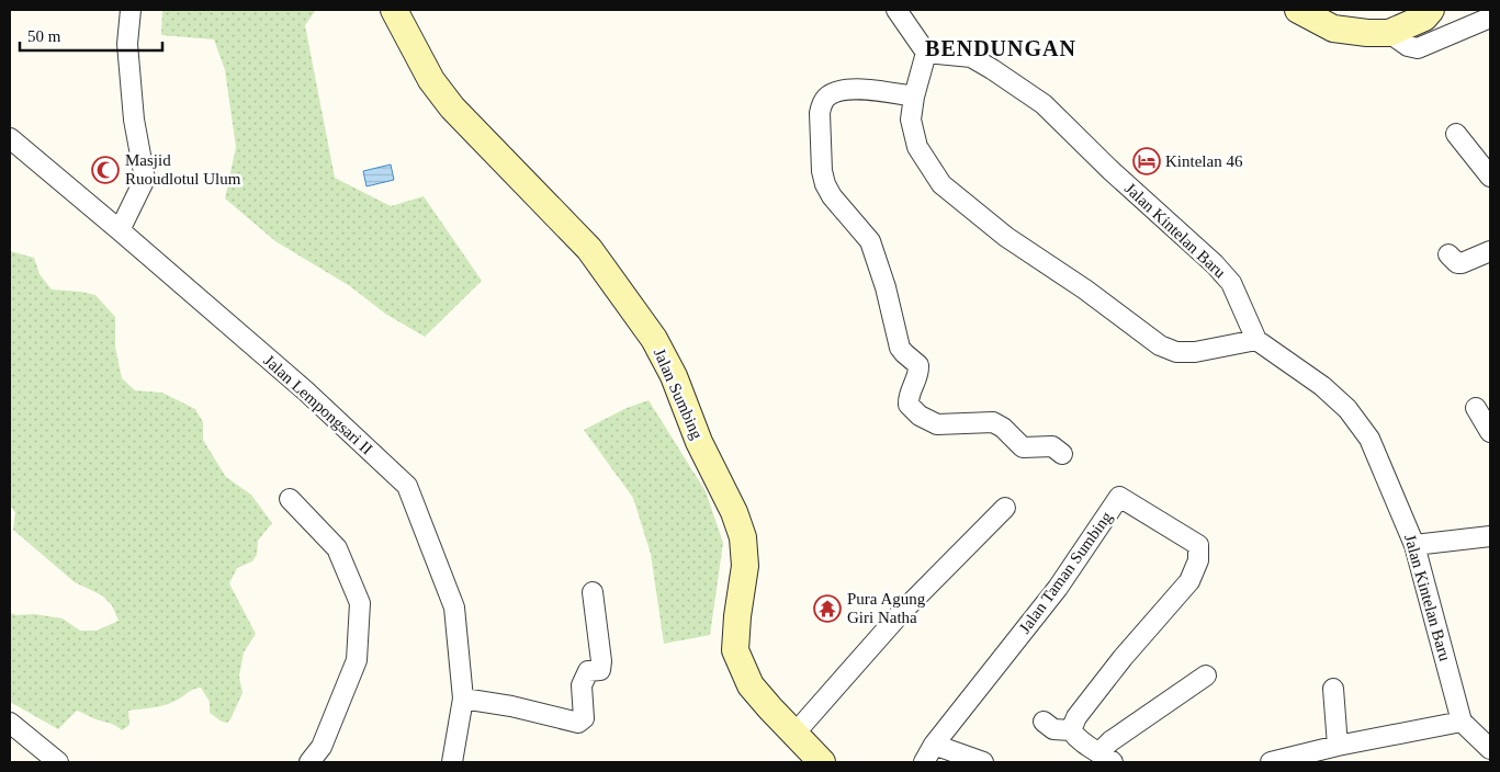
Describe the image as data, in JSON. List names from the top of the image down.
{
  "streets": {
    "street": [
      "Jalan Kintelan Baru",
      "Jalan Sumbing",
      "Jalan Lempongsari II",
      "Jalan Taman Sumbing"
    ]
  },
  "districts": ["BENDUNGAN"],
  "places": {
    "hotel": ["Kintelan 46"],
    "mosque": ["Masjid Ruoudlotul Ulum"],
    "temple": ["Pura Agung Giri Natha"]
  },
  "scale_bar": "50 m"
}
